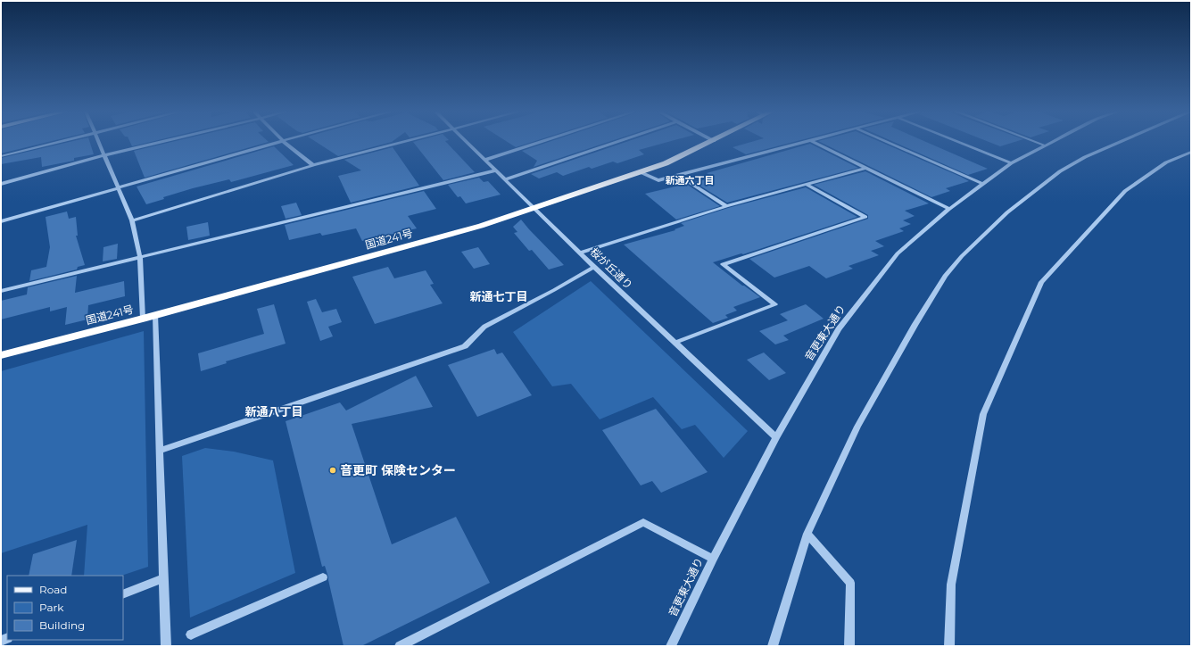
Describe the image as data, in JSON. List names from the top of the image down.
{
  "streets": {
    "highway": ["国道241号"],
    "street": ["桜が丘通り", "音更東大通り"]
  },
  "crossings": [
    ["国道241号", "桜が丘通り"],
    ["桜が丘通り", "音更東大通り"]
  ],
  "districts": ["新通六丁目", "新通七丁目", "新通八丁目"],
  "places": ["音更町 保険センター"],
  "legend": ["Road", "Park", "Building"]
}
